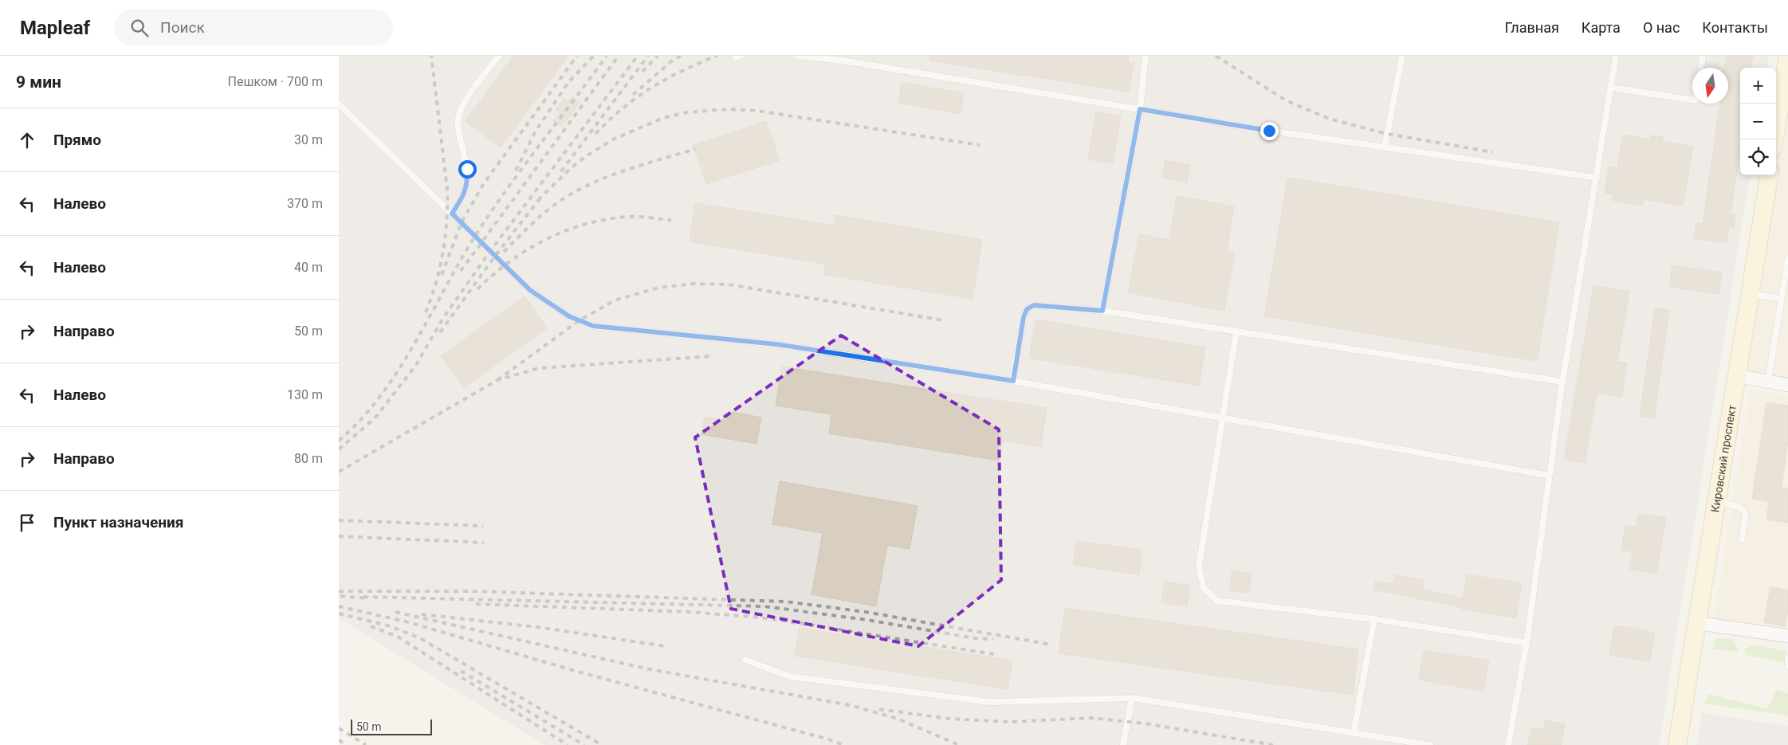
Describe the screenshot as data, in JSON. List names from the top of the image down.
{
  "streets": {
    "main road": ["Кировский проспект"]
  },
  "scale_bar": "50 m",
  "north": "bottom",
  "page": {
    "header": "Mapleaf",
    "search": "Поиск",
    "nav": [
      "Главная",
      "Карта",
      "О нас",
      "Контакты"
    ],
    "heading": ["9 мин", "Пешком · 700 m"],
    "map_buttons": ["+", "−"],
    "list": [
      ["Прямо", "30 m"],
      ["Налево", "370 m"],
      ["Налево", "40 m"],
      ["Направо", "50 m"],
      ["Налево", "130 m"],
      ["Направо", "80 m"],
      "Пункт назначения"
    ],
    "scale": "50 m"
  }
}
